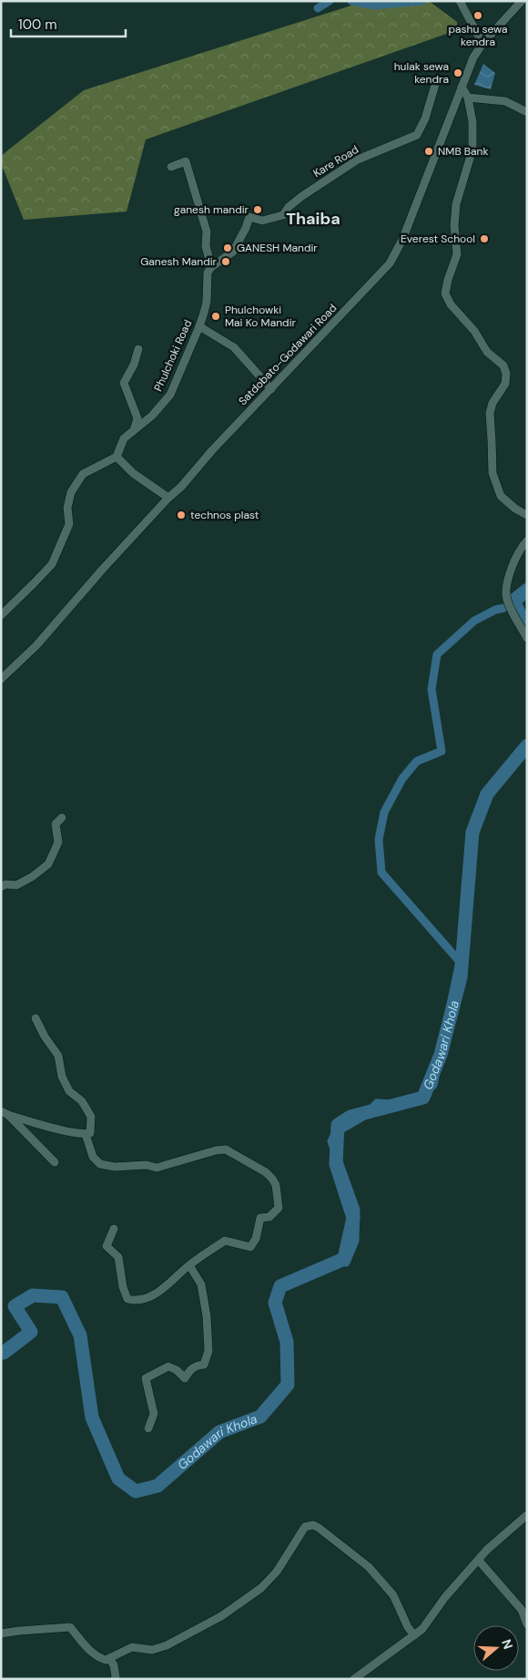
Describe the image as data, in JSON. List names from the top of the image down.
{
  "streets": {
    "street": ["Kare Road", "Satdobato-Godawari Road", "Phulchoki Road"]
  },
  "crossings": [
    ["Kare Road", "Phulchoki Road"]
  ],
  "districts": ["Thaiba"],
  "water": ["Godawari Khola"],
  "places": [
    "pashu sewa kendra",
    "hulak sewa kendra",
    "NMB Bank",
    "ganesh mandir",
    "Everest School",
    "GANESH Mandir",
    "Ganesh Mandir",
    "Phulchowki Mai Ko Mandir",
    "technos plast"
  ],
  "scale_bar": "100 m",
  "north": "right"
}
